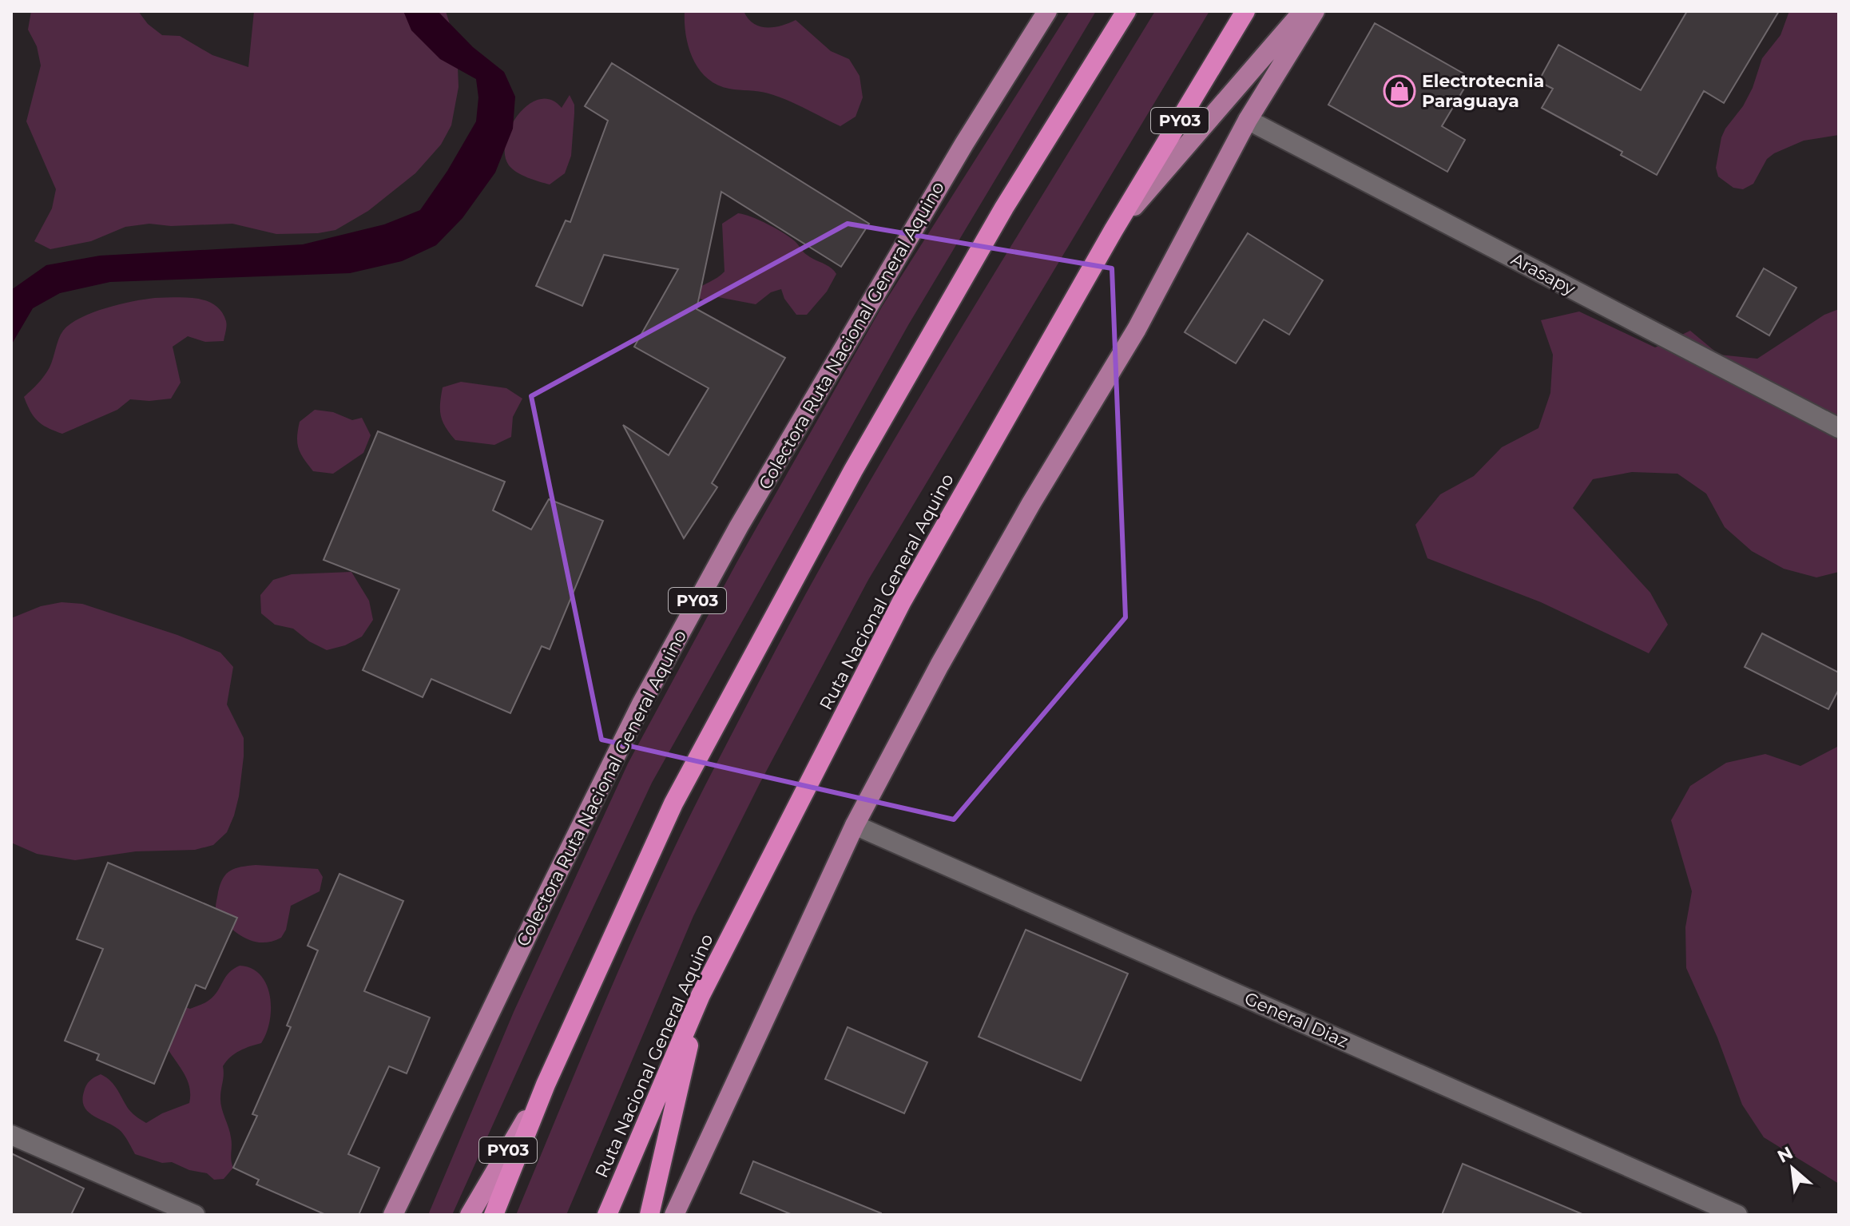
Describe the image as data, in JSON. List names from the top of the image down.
{
  "streets": {
    "highway": ["PY03", "Ruta Nacional General Aquino"],
    "main road": ["Colectora Ruta Nacional General Aquino"],
    "street": ["Arasapy", "General Diaz"]
  },
  "places": {
    "shop": ["Electrotecnia Paraguaya"]
  },
  "north": "top left"
}
